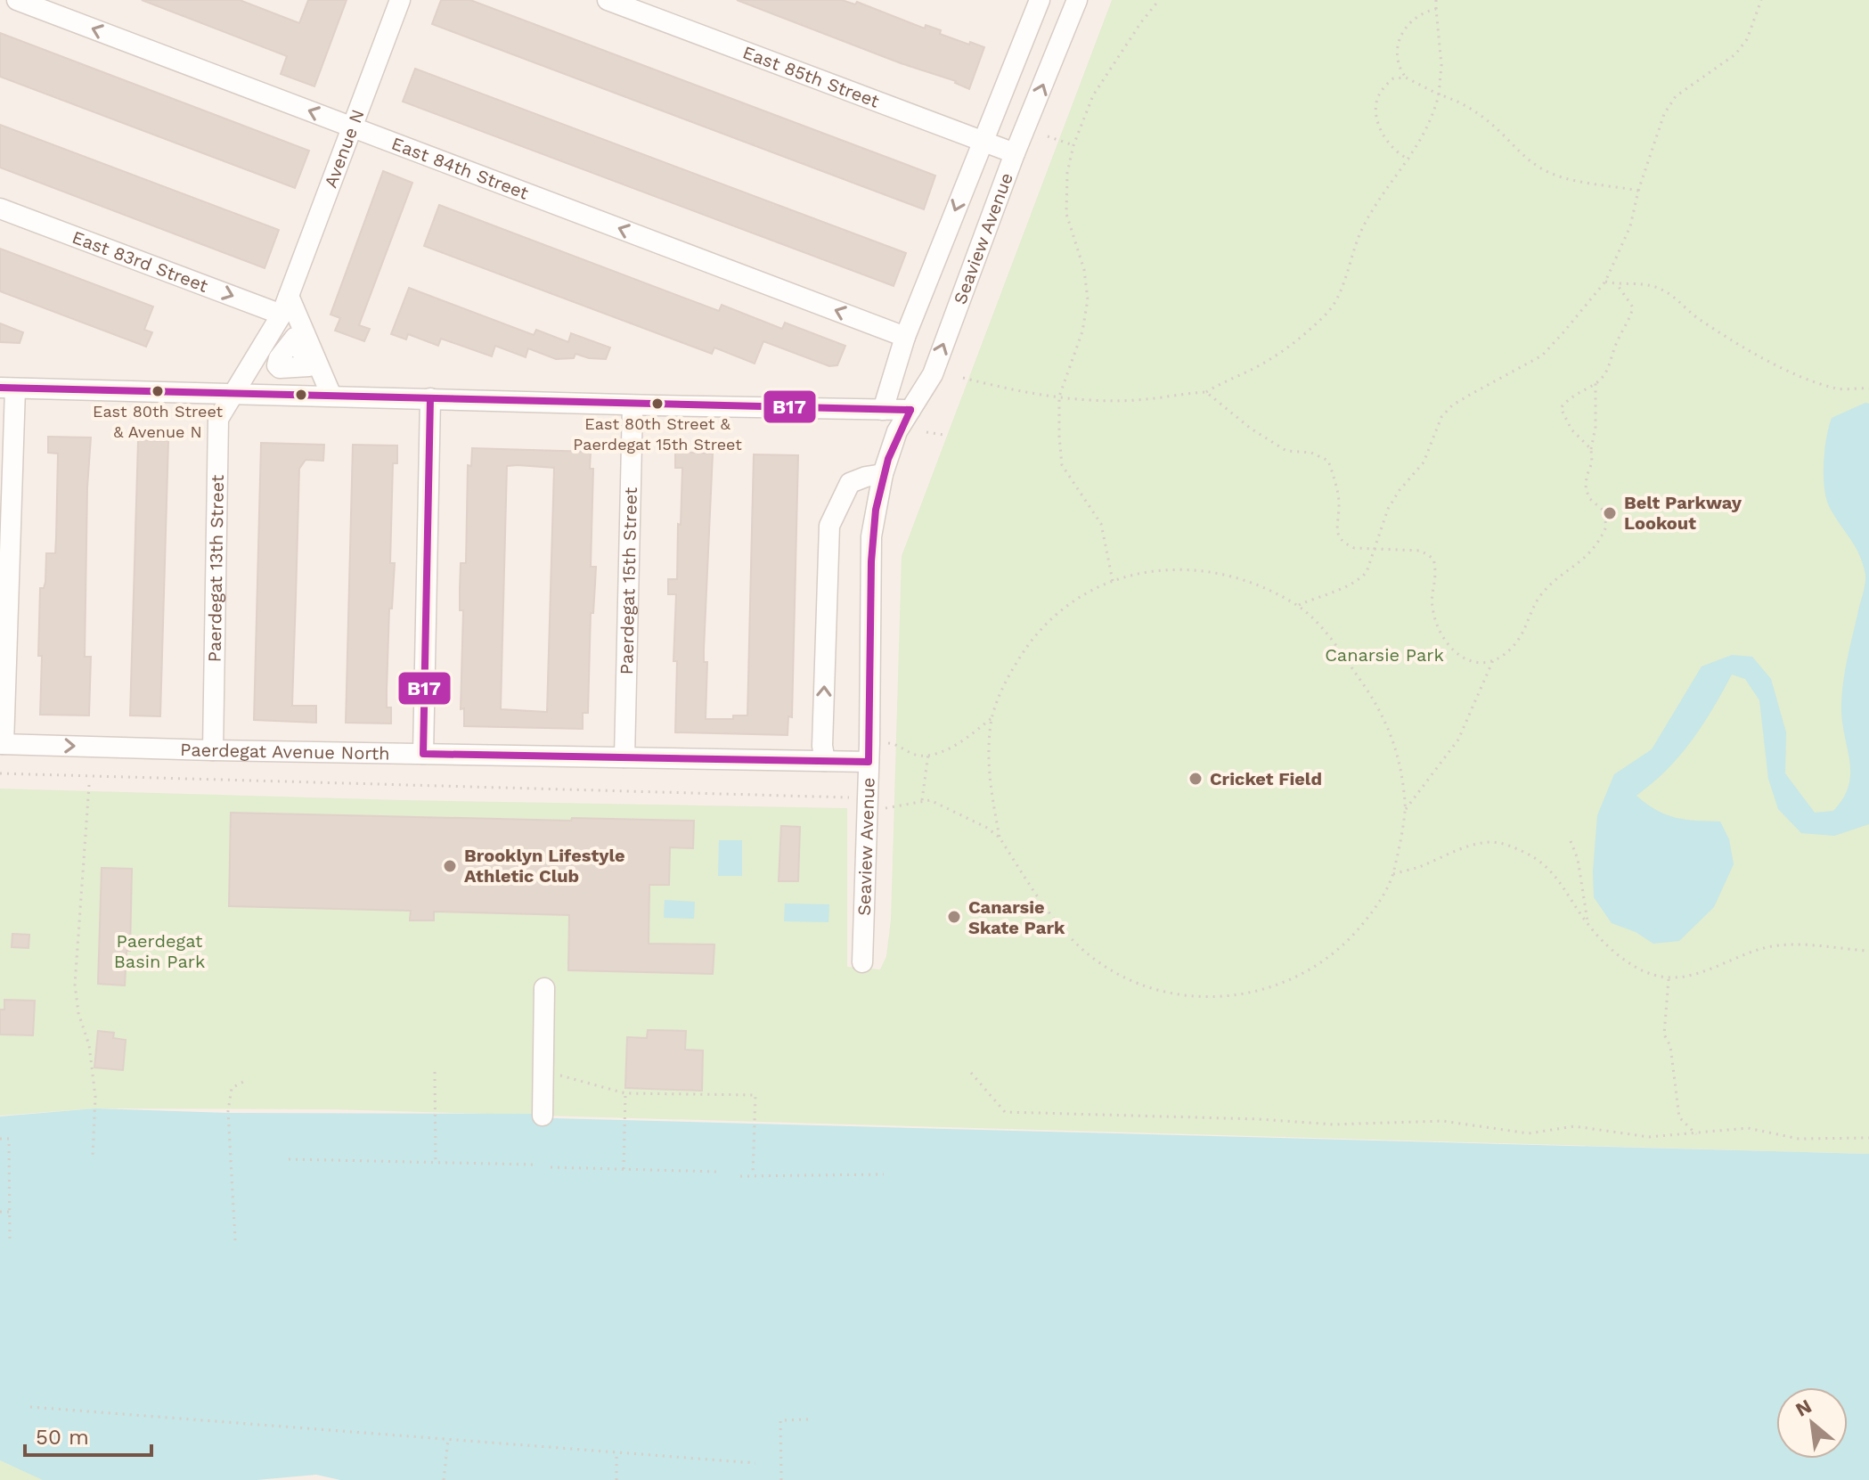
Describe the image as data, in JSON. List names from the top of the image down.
{
  "streets": {
    "street": [
      "East 85th Street",
      "Avenue N",
      "East 84th Street",
      "Seaview Avenue",
      "East 83rd Street",
      "Paerdegat 13th Street",
      "Paerdegat 15th Street",
      "Paerdegat Avenue North"
    ]
  },
  "crossings": [
    ["East 85th Street", "Seaview Avenue"],
    ["Avenue N", "East 84th Street"],
    ["Avenue N", "East 83rd Street"],
    ["Avenue N", "Paerdegat 13th Street"],
    ["East 84th Street", "Seaview Avenue"],
    ["Seaview Avenue", "Paerdegat Avenue North"],
    ["Paerdegat 13th Street", "Paerdegat Avenue North"],
    ["Paerdegat 15th Street", "Paerdegat Avenue North"]
  ],
  "parks": ["Canarsie Park", "Paerdegat Basin Park"],
  "places": [
    "East 80th Street & Avenue N",
    "East 80th Street & Paerdegat 15th Street",
    "Belt Parkway Lookout",
    "Cricket Field",
    "Brooklyn Lifestyle Athletic Club",
    "Canarsie Skate Park"
  ],
  "lines": ["transit line B17"],
  "scale_bar": "50 m",
  "north": "top left"
}
